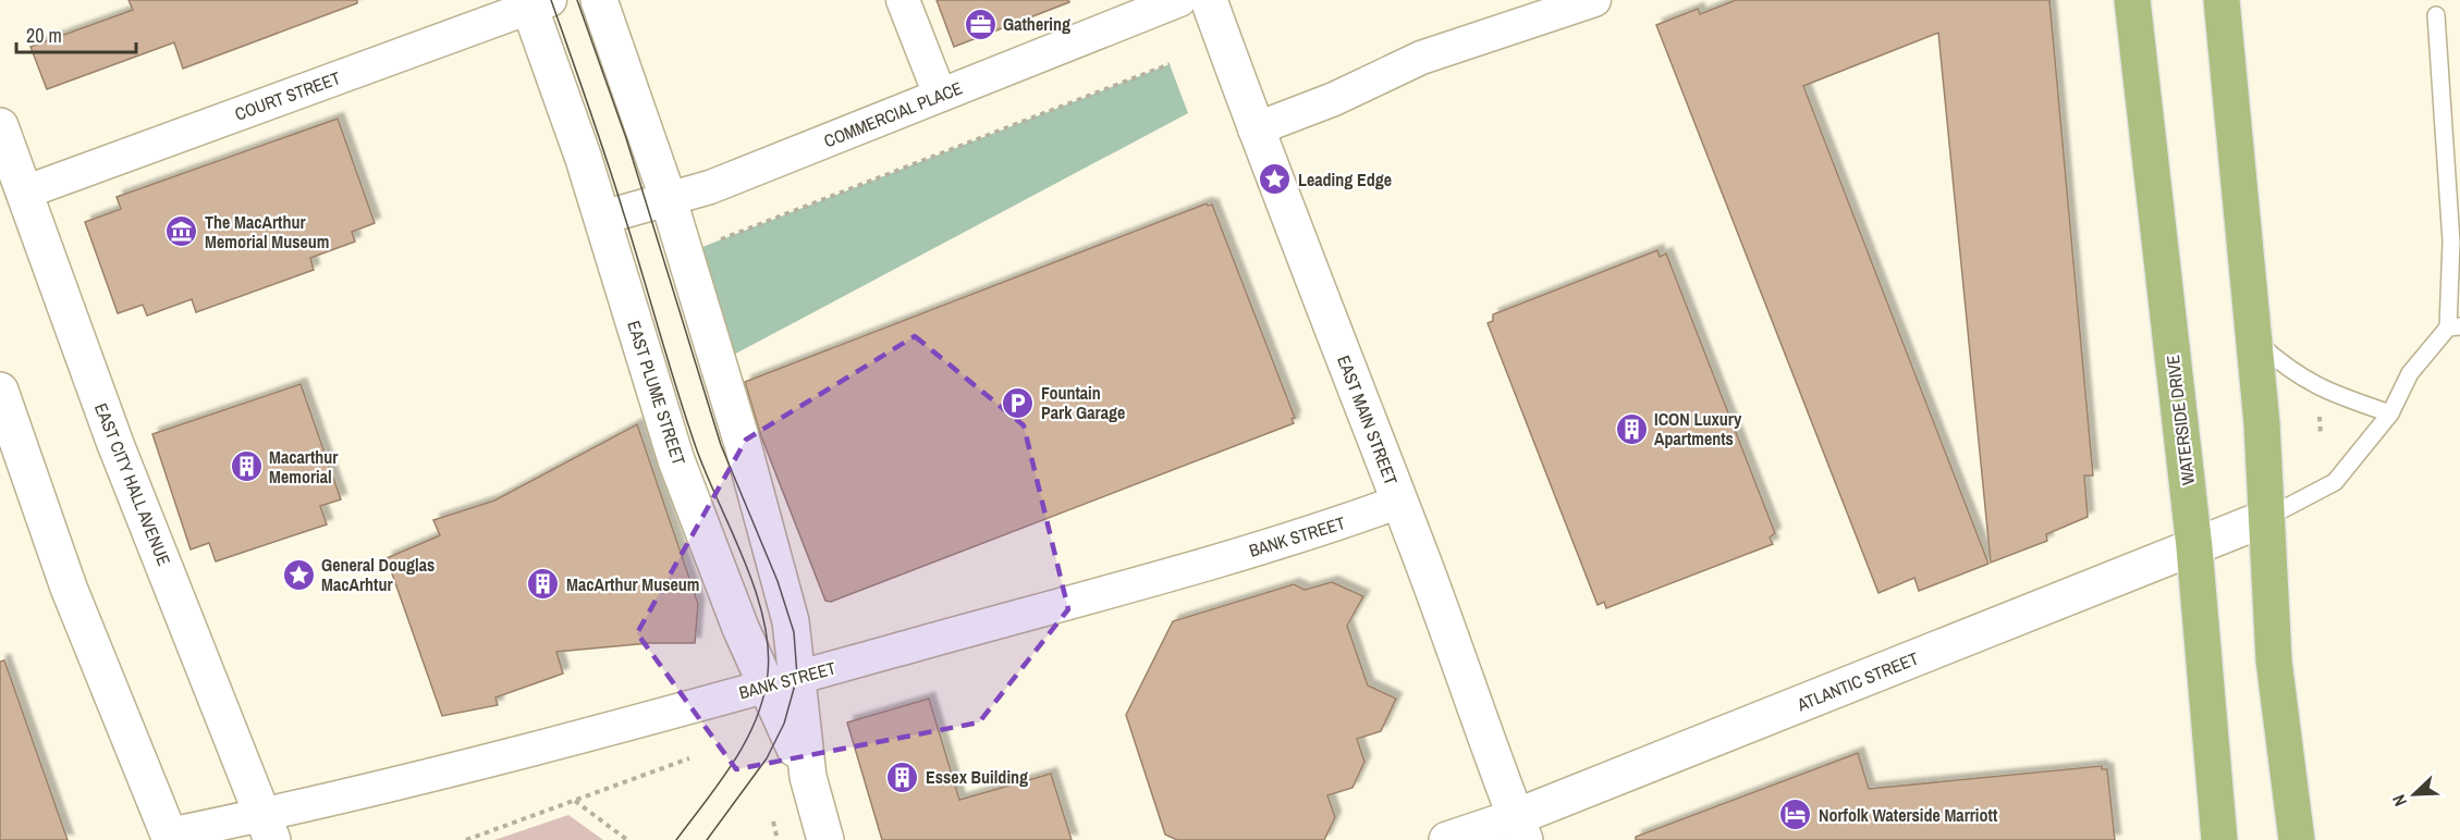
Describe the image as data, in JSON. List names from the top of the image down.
{
  "streets": {
    "main road": ["WATERSIDE DRIVE"],
    "street": [
      "COURT STREET",
      "COMMERCIAL PLACE",
      "EAST PLUME STREET",
      "EAST MAIN STREET",
      "EAST CITY HALL AVENUE",
      "BANK STREET",
      "ATLANTIC STREET"
    ]
  },
  "crossings": [
    ["COURT STREET", "EAST PLUME STREET"],
    ["COURT STREET", "EAST CITY HALL AVENUE"],
    ["COMMERCIAL PLACE", "EAST PLUME STREET"],
    ["EAST PLUME STREET", "BANK STREET"],
    ["EAST MAIN STREET", "BANK STREET"],
    ["EAST MAIN STREET", "ATLANTIC STREET"],
    ["WATERSIDE DRIVE", "ATLANTIC STREET"],
    ["EAST CITY HALL AVENUE", "BANK STREET"]
  ],
  "places": {
    "office": ["Gathering"],
    "place": ["Leading Edge", "General Douglas MacArhtur"],
    "museum": ["The MacArthur Memorial Museum"],
    "parking": ["Fountain Park Garage"],
    "building": [
      "ICON Luxury Apartments",
      "Macarthur Memorial",
      "MacArthur Museum",
      "Essex Building"
    ],
    "hotel": ["Norfolk Waterside Marriott"]
  },
  "scale_bar": "20 m",
  "north": "bottom left"
}
